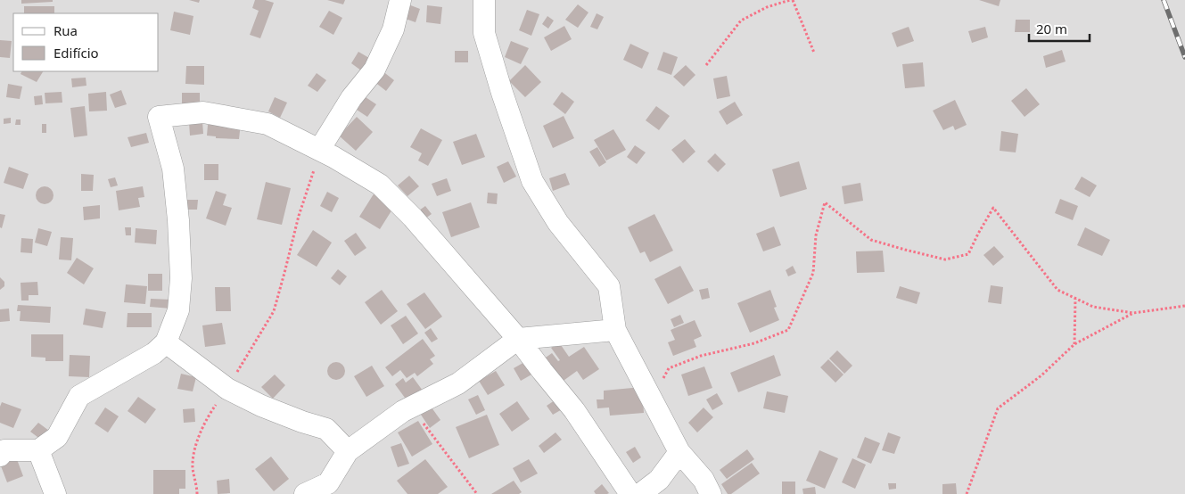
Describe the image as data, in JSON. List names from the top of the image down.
{
  "legend": ["Rua", "Edifício"],
  "scale_bar": "20 m"
}
